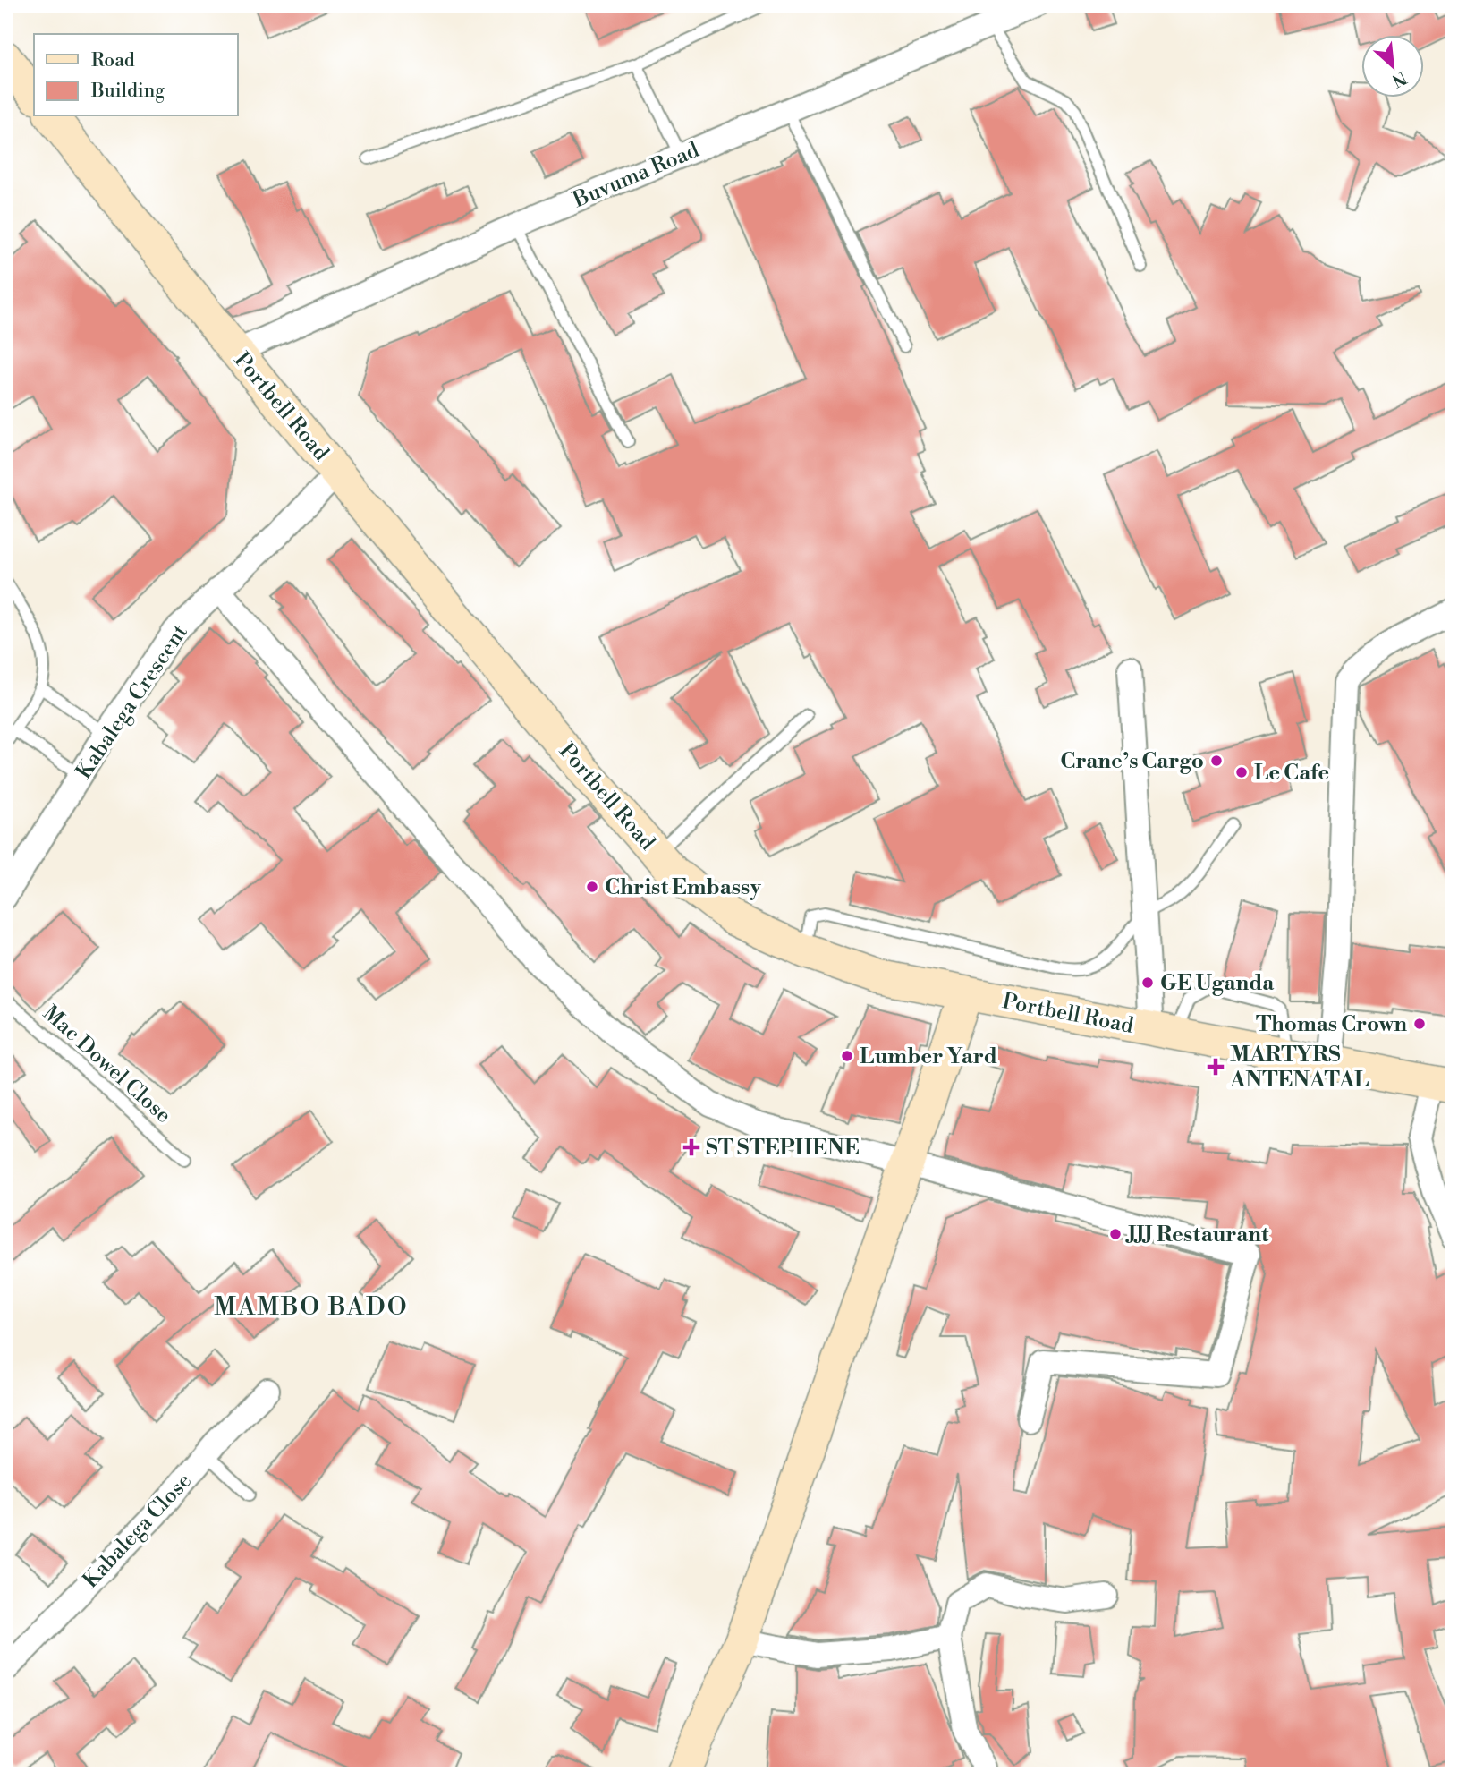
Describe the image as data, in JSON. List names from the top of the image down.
{
  "streets": {
    "main road": ["Portbell Road"],
    "street": ["Buvuma Road", "Kabalega Crescent", "Kabalega Close"],
    "lane": ["Mac Dowel Close"]
  },
  "crossings": [
    ["Buvuma Road", "Portbell Road"],
    ["Portbell Road", "Kabalega Crescent"]
  ],
  "districts": ["MAMBO BADO"],
  "places": {
    "other": [
      "Crane’s Cargo",
      "Le Cafe",
      "Christ Embassy",
      "GE Uganda",
      "Thomas Crown",
      "Lumber Yard",
      "JJJ Restaurant"
    ],
    "health": ["MARTYRS ANTENATAL", "ST STEPHENE"]
  },
  "legend": ["Road", "Building"],
  "north": "bottom right"
}
